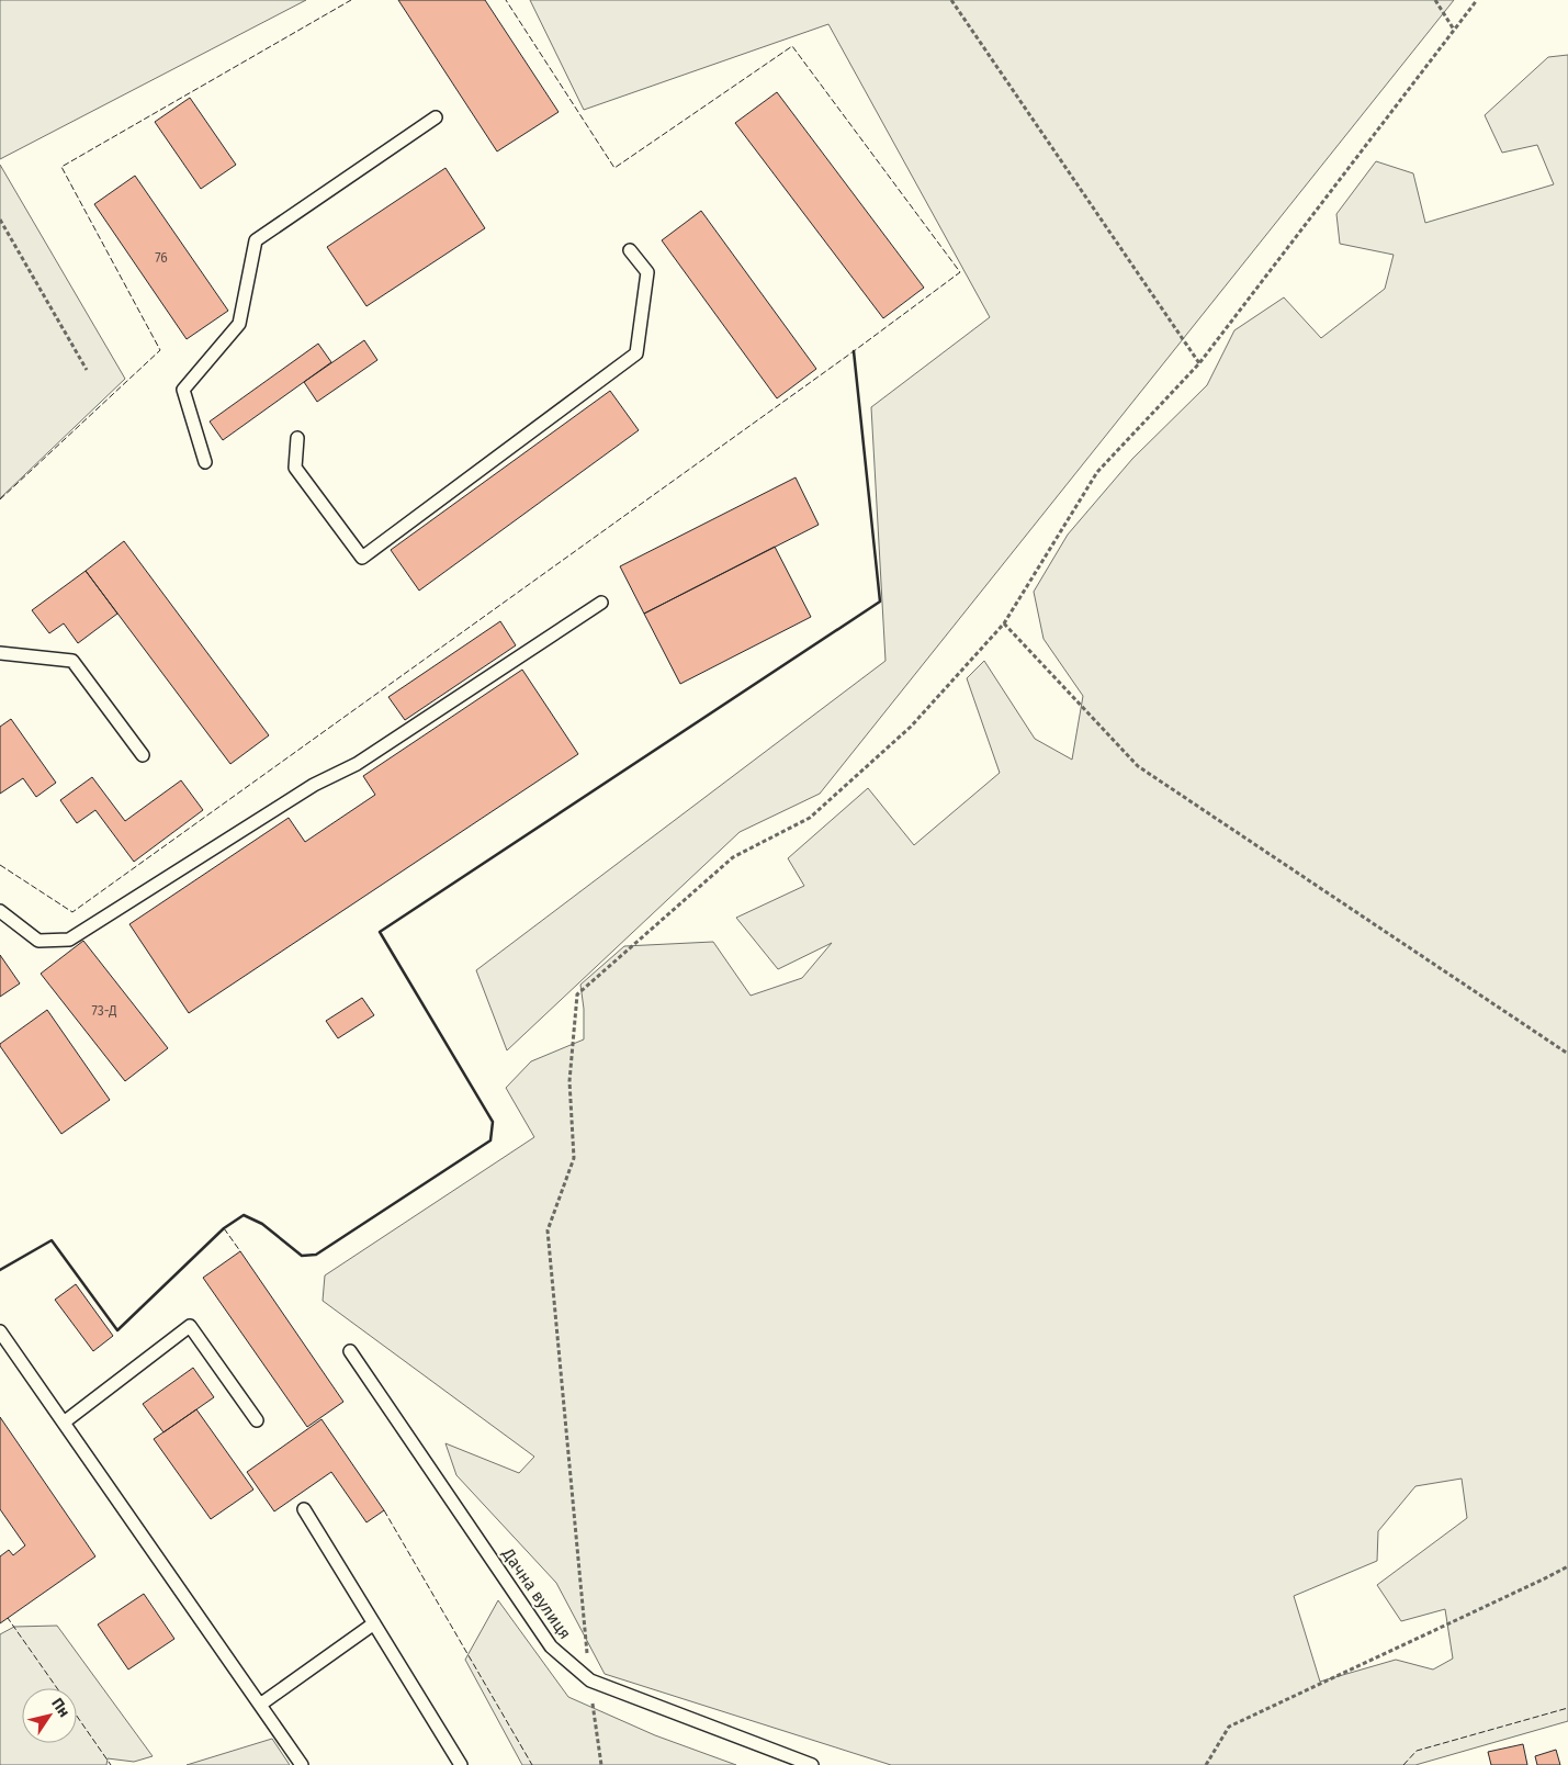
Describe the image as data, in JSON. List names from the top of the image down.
{
  "streets": {
    "lane": ["Дачна вулиця"]
  },
  "house_numbers": ["76", "73-Д"],
  "north": "top right"
}
